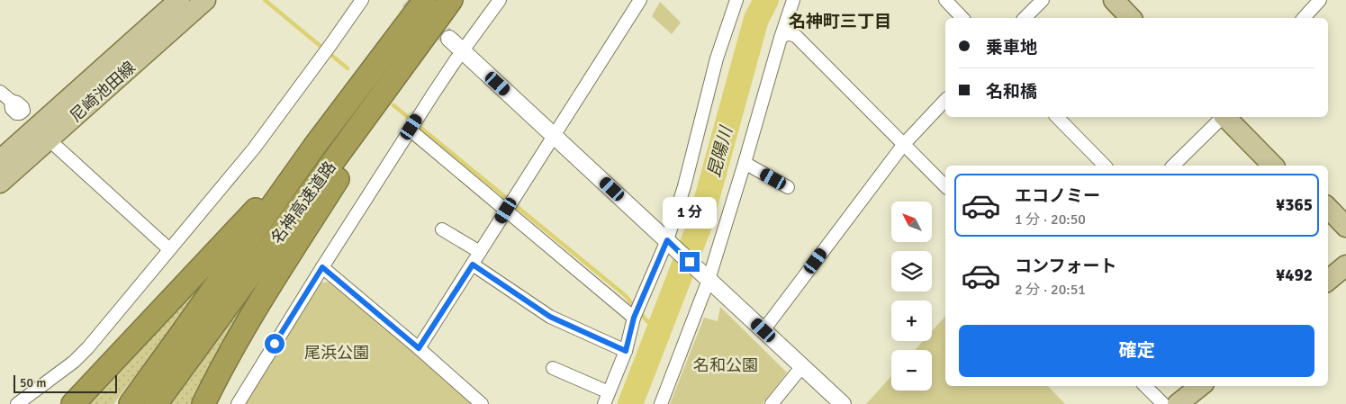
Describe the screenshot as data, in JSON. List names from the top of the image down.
{
  "streets": {
    "highway": ["名神高速道路"],
    "main road": ["尼崎池田線"]
  },
  "districts": ["名神町三丁目"],
  "water": ["昆陽川"],
  "parks": ["尾浜公園", "名和公園"],
  "scale_bar": "50 m",
  "north": "top left",
  "page": {
    "banner": ["乗車地", "名和橋"],
    "list": [
      {
        "name": "エコノミー",
        "note": "1 分 · 20:50",
        "value": "¥365"
      },
      {
        "name": "コンフォート",
        "note": "2 分 · 20:51",
        "value": "¥492"
      }
    ],
    "bubble": "1 分",
    "map_buttons": ["+", "−"],
    "buttons": "確定",
    "scale": "50 m"
  }
}
